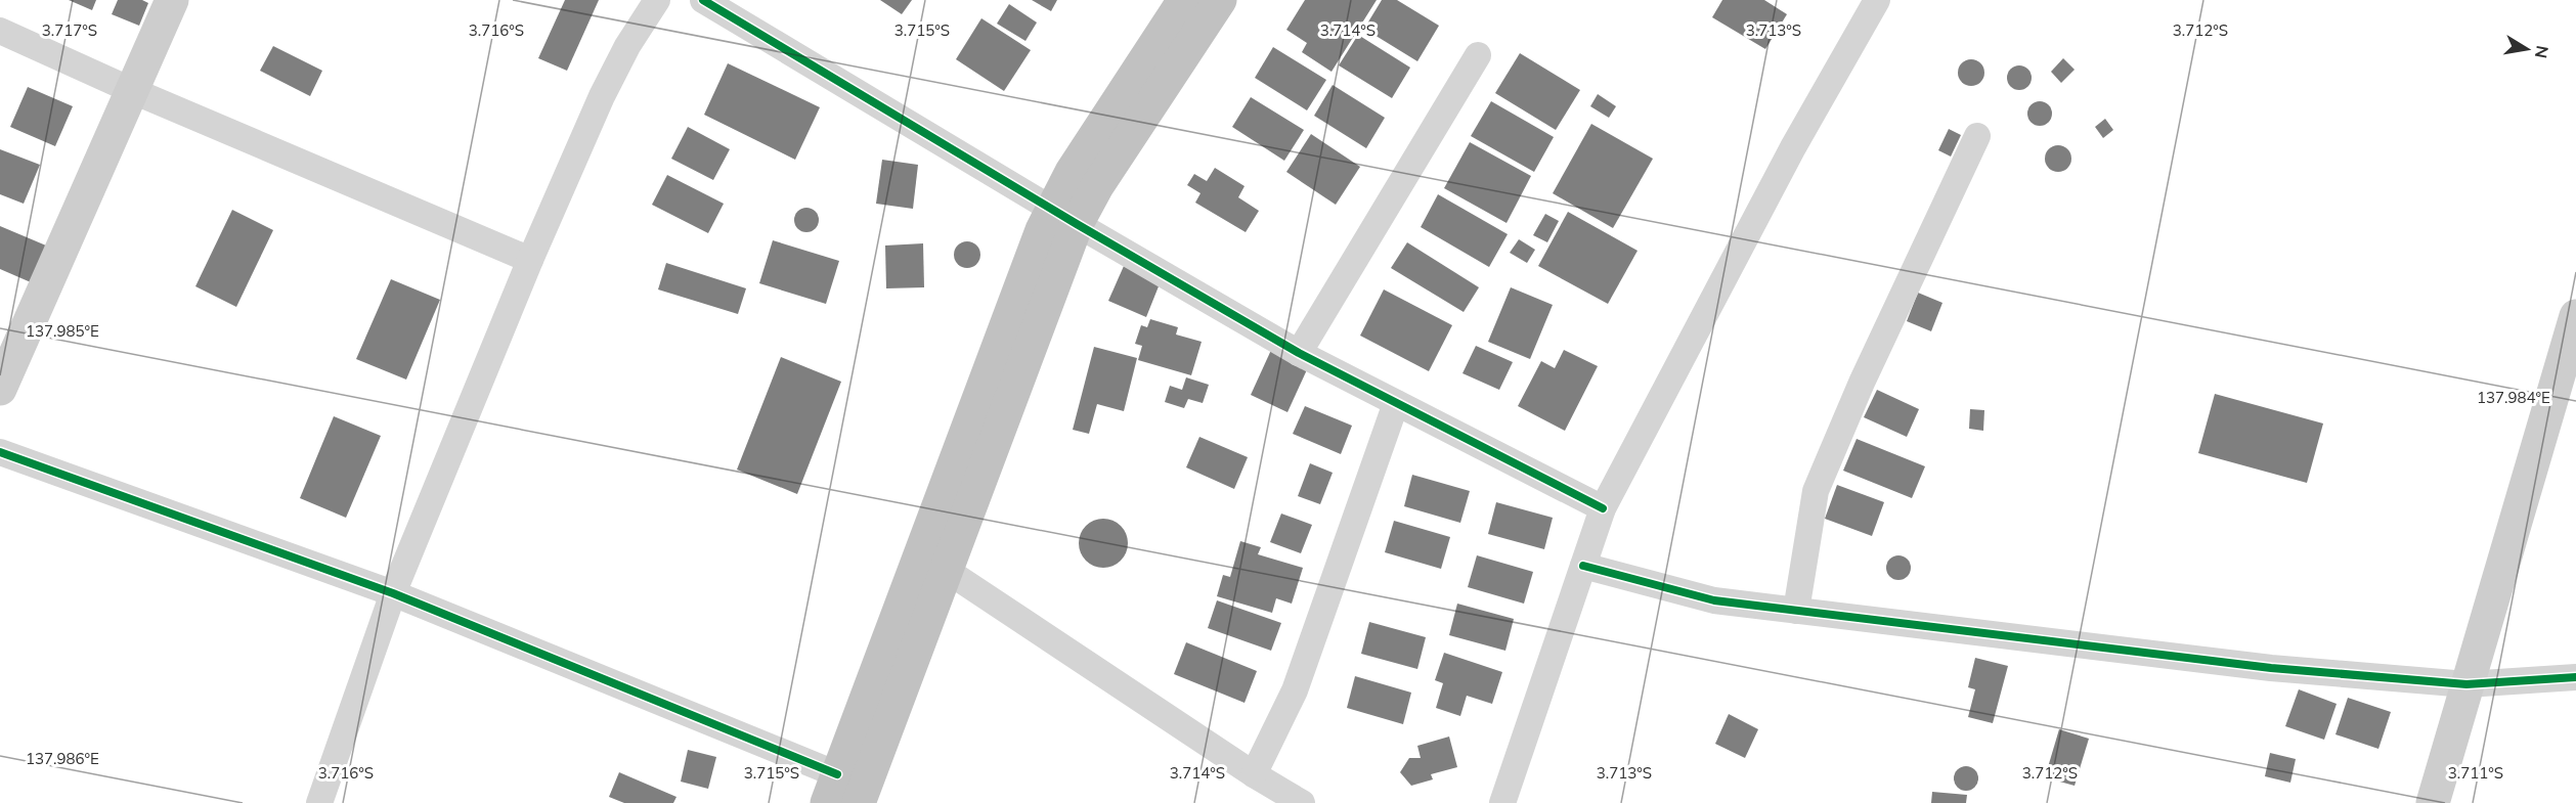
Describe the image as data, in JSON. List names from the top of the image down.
{
  "north": "right",
  "coordinates": [
    "3.717°S",
    "3.716°S",
    "3.715°S",
    "3.714°S",
    "3.712°S",
    "3.713°S",
    "137.985°E",
    "137.984°E",
    "137.986°E",
    "3.711°S"
  ]
}
